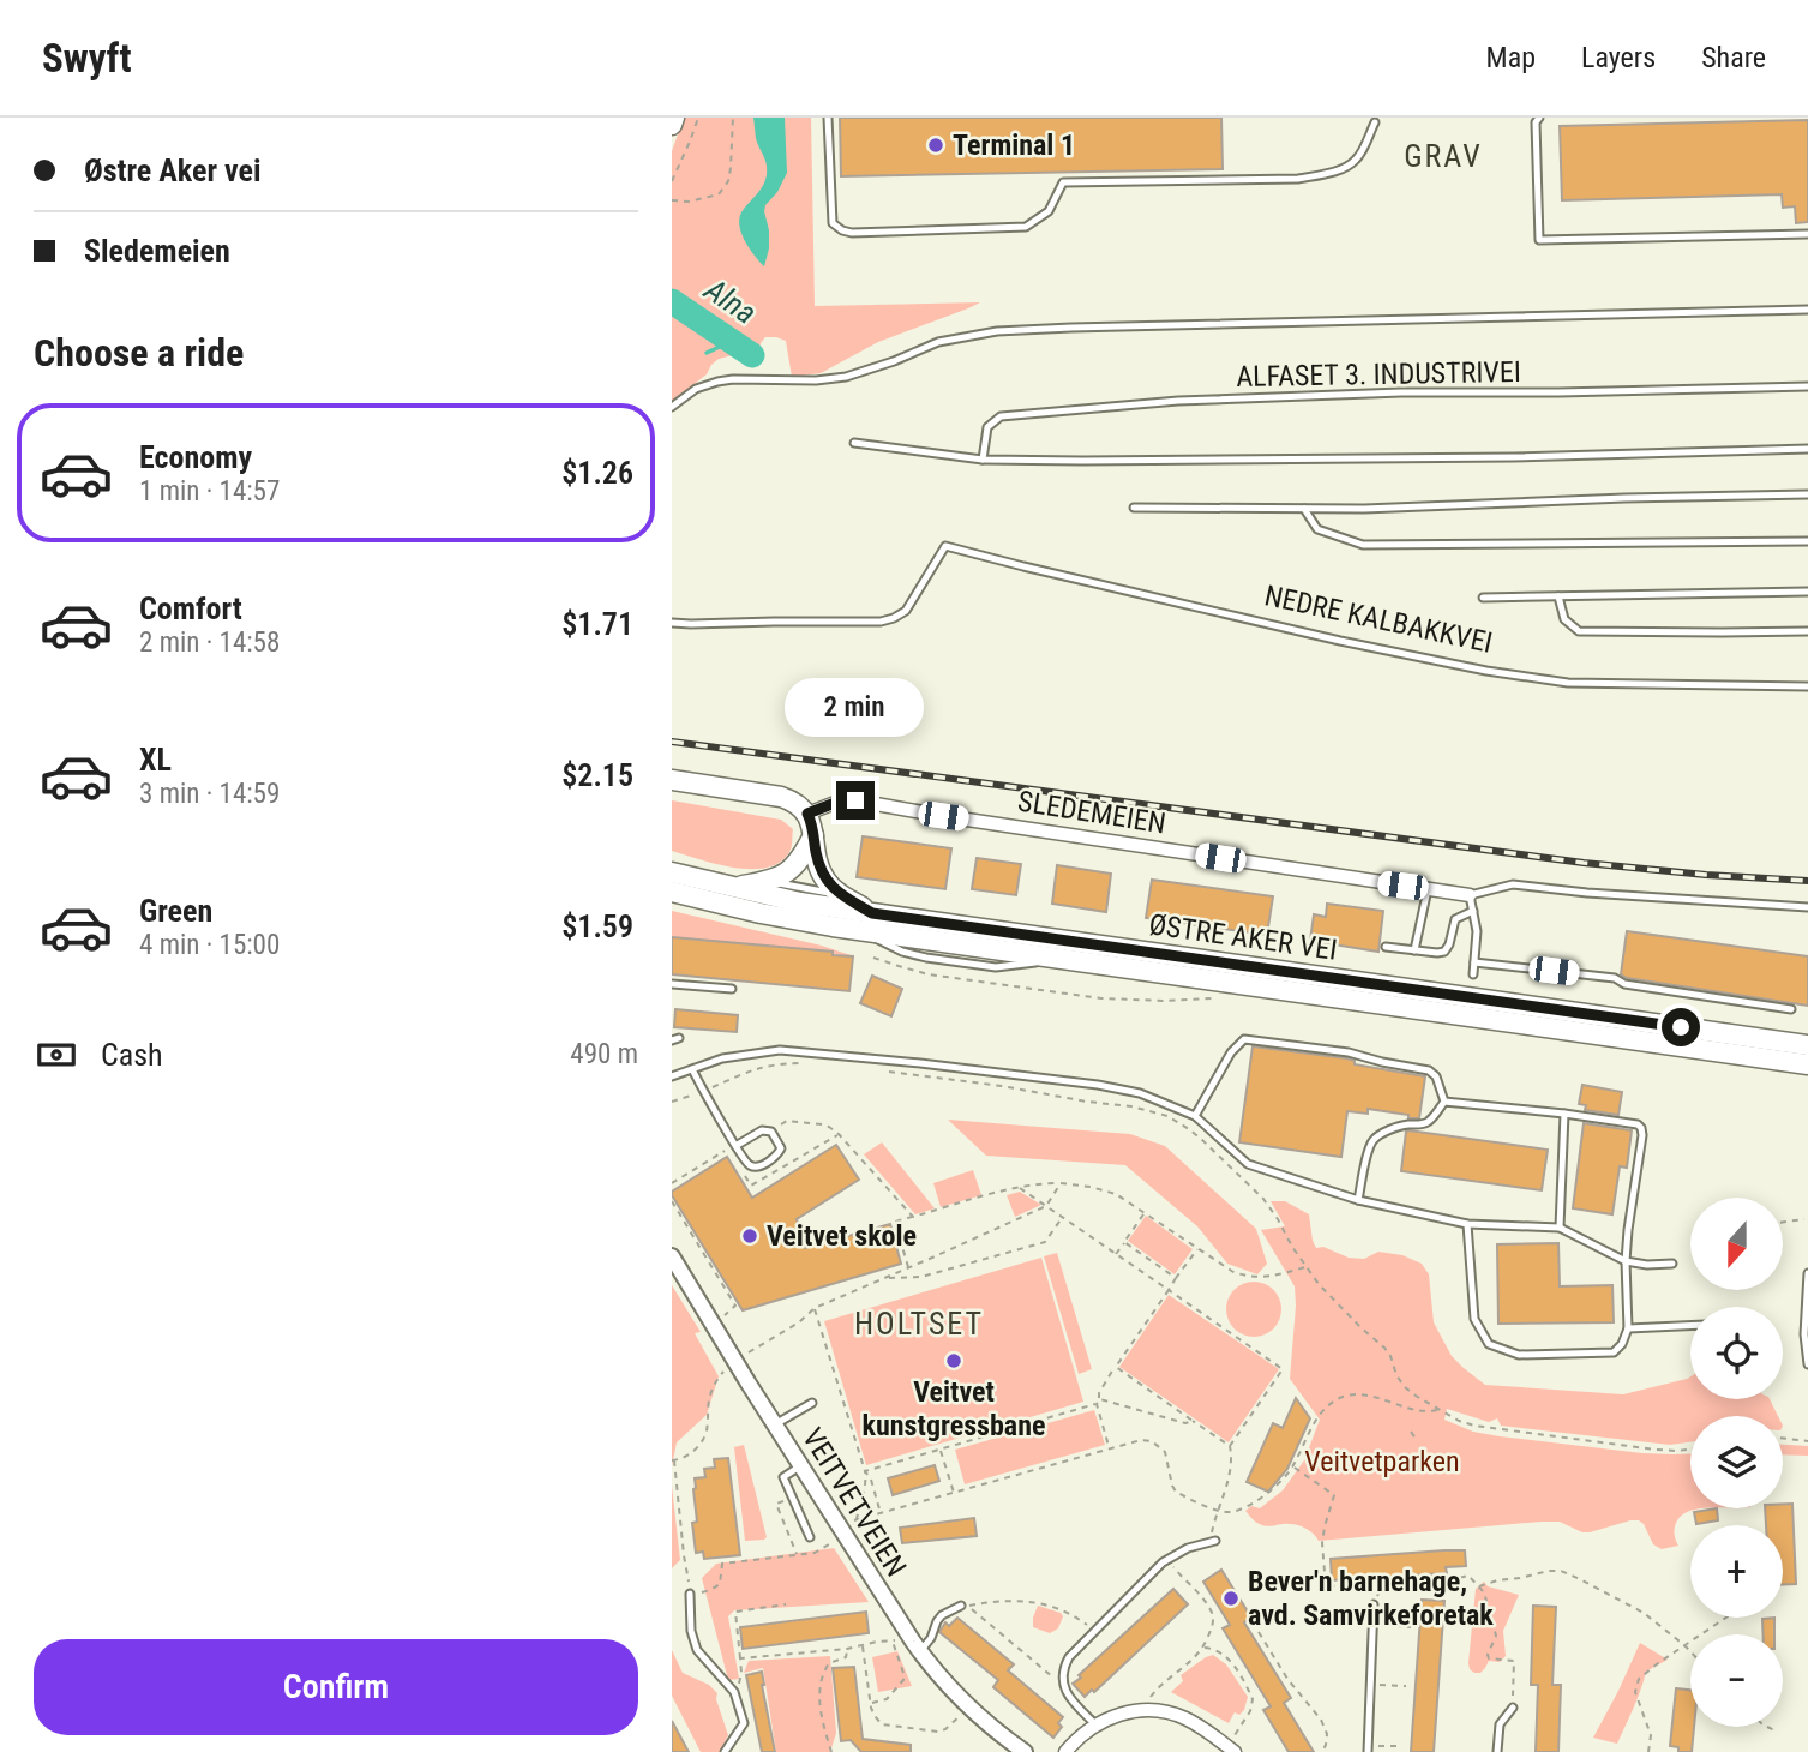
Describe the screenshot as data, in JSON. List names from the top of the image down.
{
  "streets": {
    "highway": ["ØSTRE AKER VEI"],
    "street": ["SLEDEMEIEN", "VEITVETVEIEN"],
    "lane": ["ALFASET 3. INDUSTRIVEI", "NEDRE KALBAKKVEI"]
  },
  "districts": ["GRAV", "HOLTSET"],
  "water": ["Alna"],
  "parks": ["Veitvetparken"],
  "places": [
    "Terminal 1",
    "Veitvet skole",
    "Veitvet kunstgressbane",
    "Bever'n barnehage, avd. Samvirkeforetak"
  ],
  "north": "bottom",
  "page": {
    "header": "Swyft",
    "nav": ["Map", "Layers", "Share"],
    "banner": ["Østre Aker vei", "Sledemeien"],
    "heading": "Choose a ride",
    "list": [
      {
        "name": "Economy",
        "note": "1 min · 14:57",
        "value": "$1.26"
      },
      {
        "name": "Comfort",
        "note": "2 min · 14:58",
        "value": "$1.71"
      },
      {
        "name": "XL",
        "note": "3 min · 14:59",
        "value": "$2.15"
      },
      {
        "name": "Green",
        "note": "4 min · 15:00",
        "value": "$1.59"
      }
    ],
    "bubble": "2 min",
    "pay": ["Cash", "490 m"],
    "map_buttons": ["+", "−"],
    "buttons": "Confirm"
  }
}
